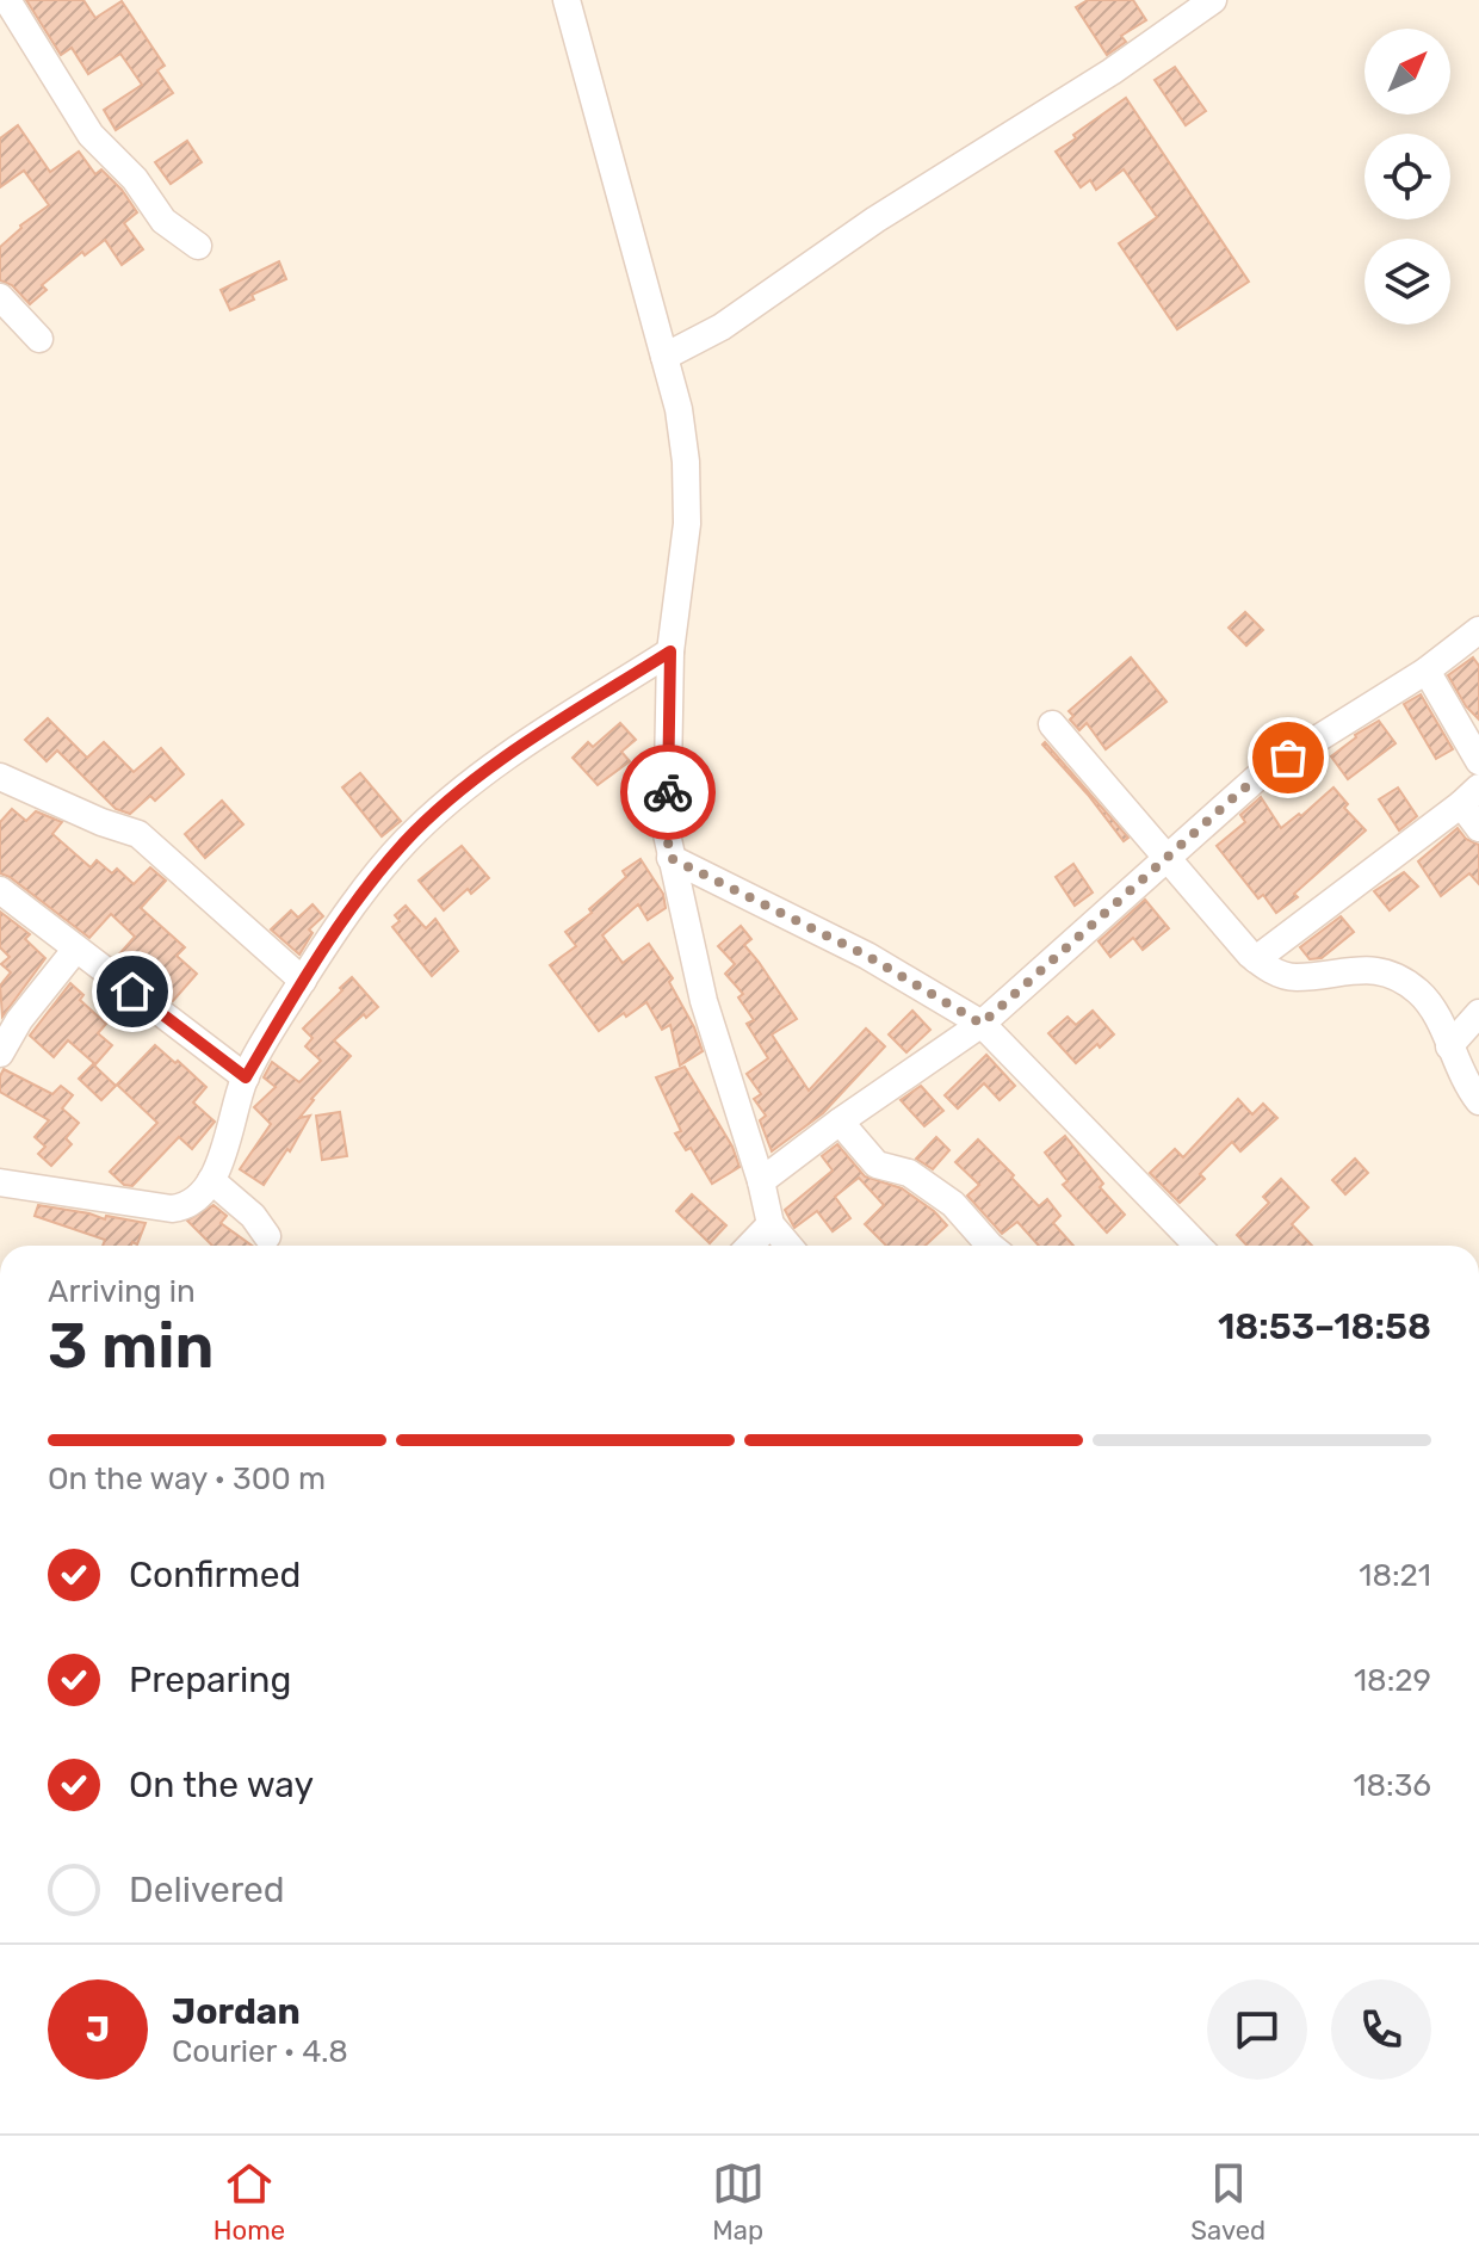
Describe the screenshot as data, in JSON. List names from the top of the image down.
{
  "north": "top right",
  "page": {
    "heading": ["3 min", "Arriving in", "18:53–18:58"],
    "panel": ["Jordan", "Courier · 4.8"],
    "bar": "On the way · 300 m",
    "list": [
      ["Confirmed", "18:21"],
      ["Preparing", "18:29"],
      ["On the way", "18:36"],
      "Delivered"
    ],
    "round": "J",
    "tabs": ["Home", "Map", "Saved"]
  }
}
